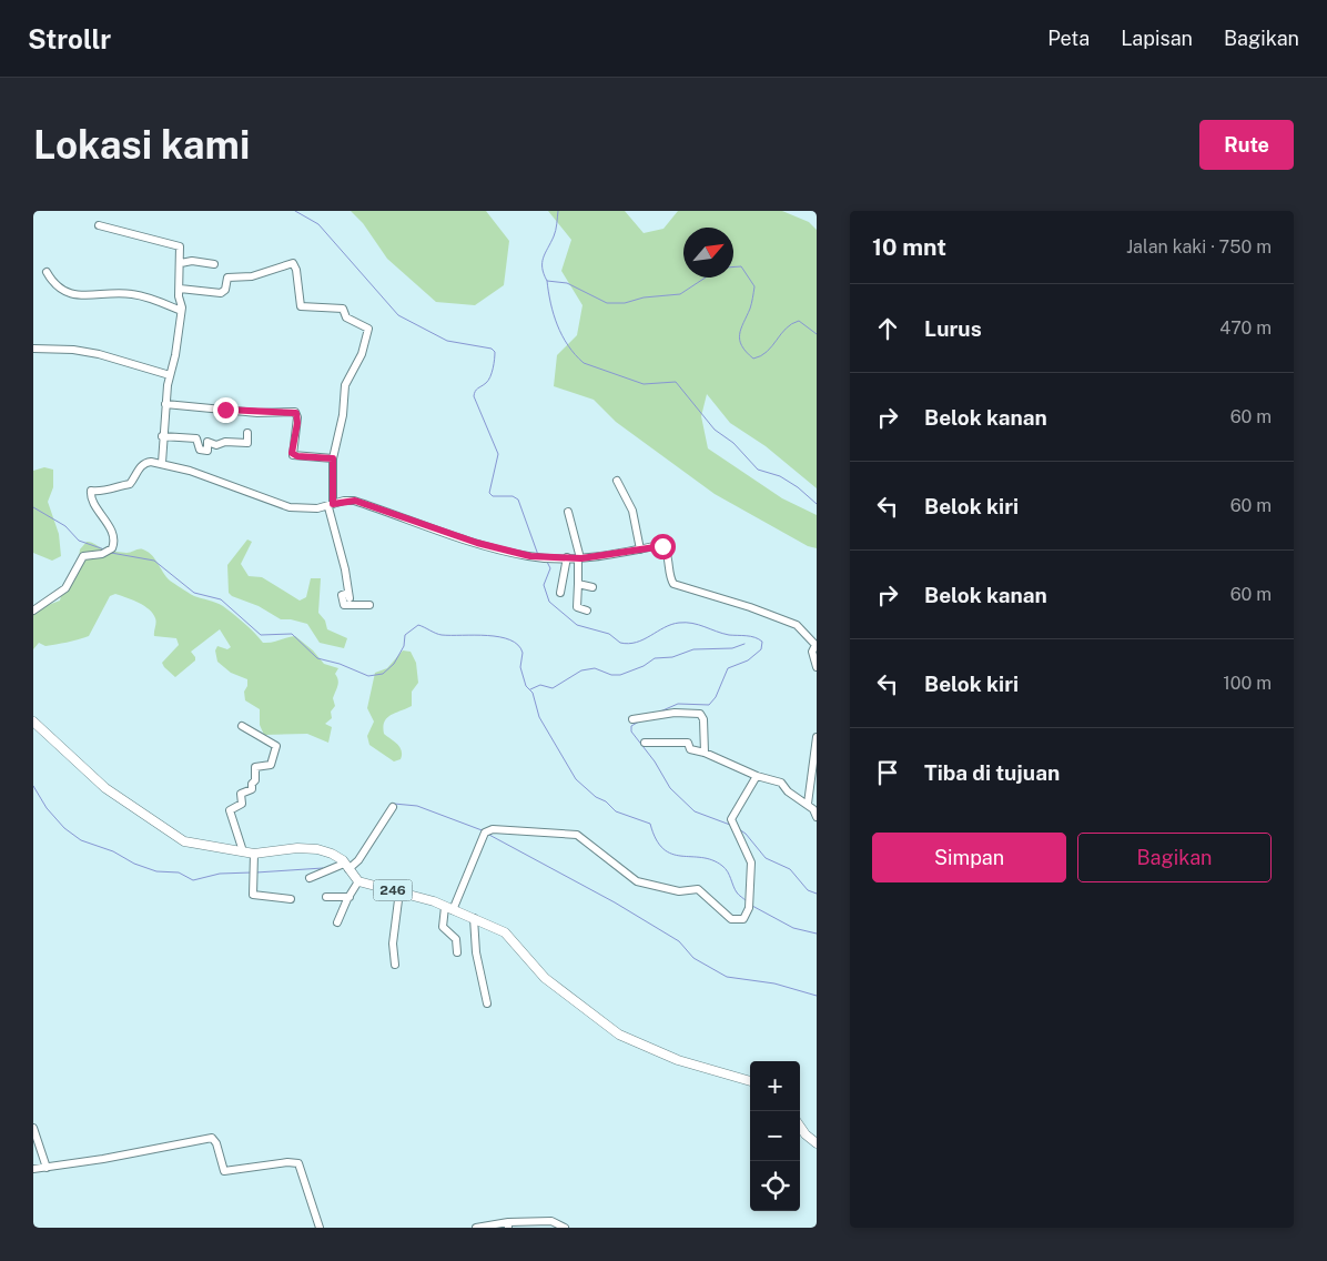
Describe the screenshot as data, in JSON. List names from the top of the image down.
{
  "streets": {
    "main road": ["246"]
  },
  "north": "top right",
  "page": {
    "header": "Strollr",
    "nav": ["Peta", "Lapisan", "Bagikan"],
    "buttons": [
      "Rute",
      ["Simpan", "Bagikan"]
    ],
    "title": "Lokasi kami",
    "heading": ["10 mnt", "Jalan kaki · 750 m"],
    "list": [
      ["Lurus", "470 m"],
      ["Belok kanan", "60 m"],
      ["Belok kiri", "60 m"],
      ["Belok kanan", "60 m"],
      ["Belok kiri", "100 m"],
      "Tiba di tujuan"
    ],
    "map_buttons": ["+", "−"]
  }
}
